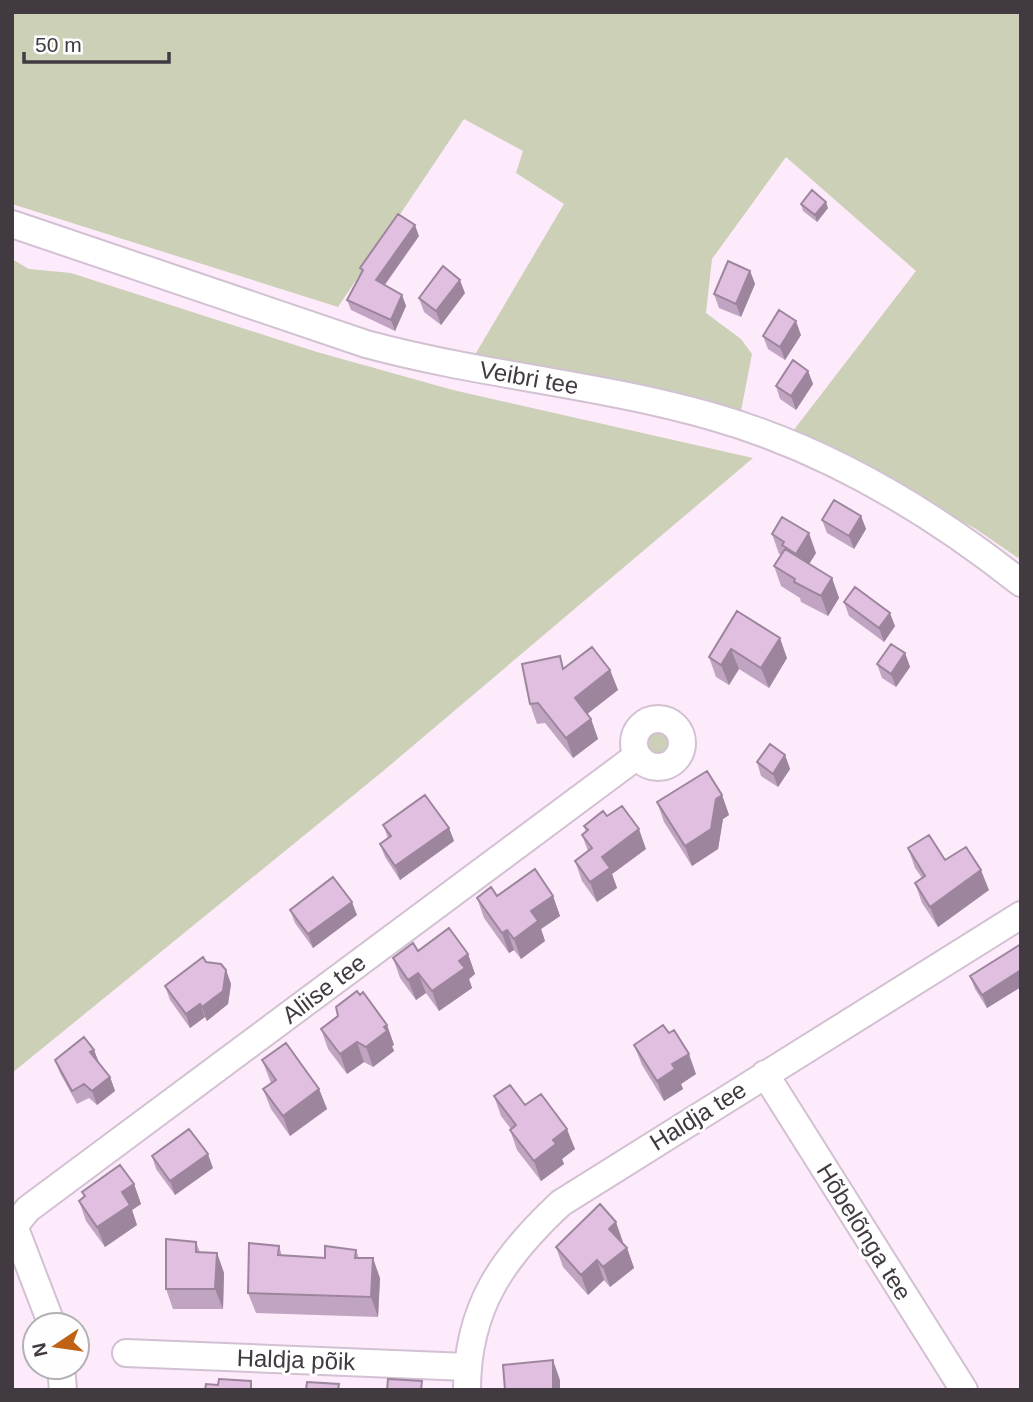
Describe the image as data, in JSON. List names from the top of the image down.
{
  "streets": {
    "street": [
      "Veibri tee",
      "Aliise tee",
      "Haldja tee",
      "Hõbelõnga tee",
      "Haldja põik"
    ]
  },
  "crossings": [
    ["Haldja tee", "Hõbelõnga tee"],
    ["Haldja tee", "Haldja põik"]
  ],
  "scale_bar": "50 m",
  "north": "left"
}
